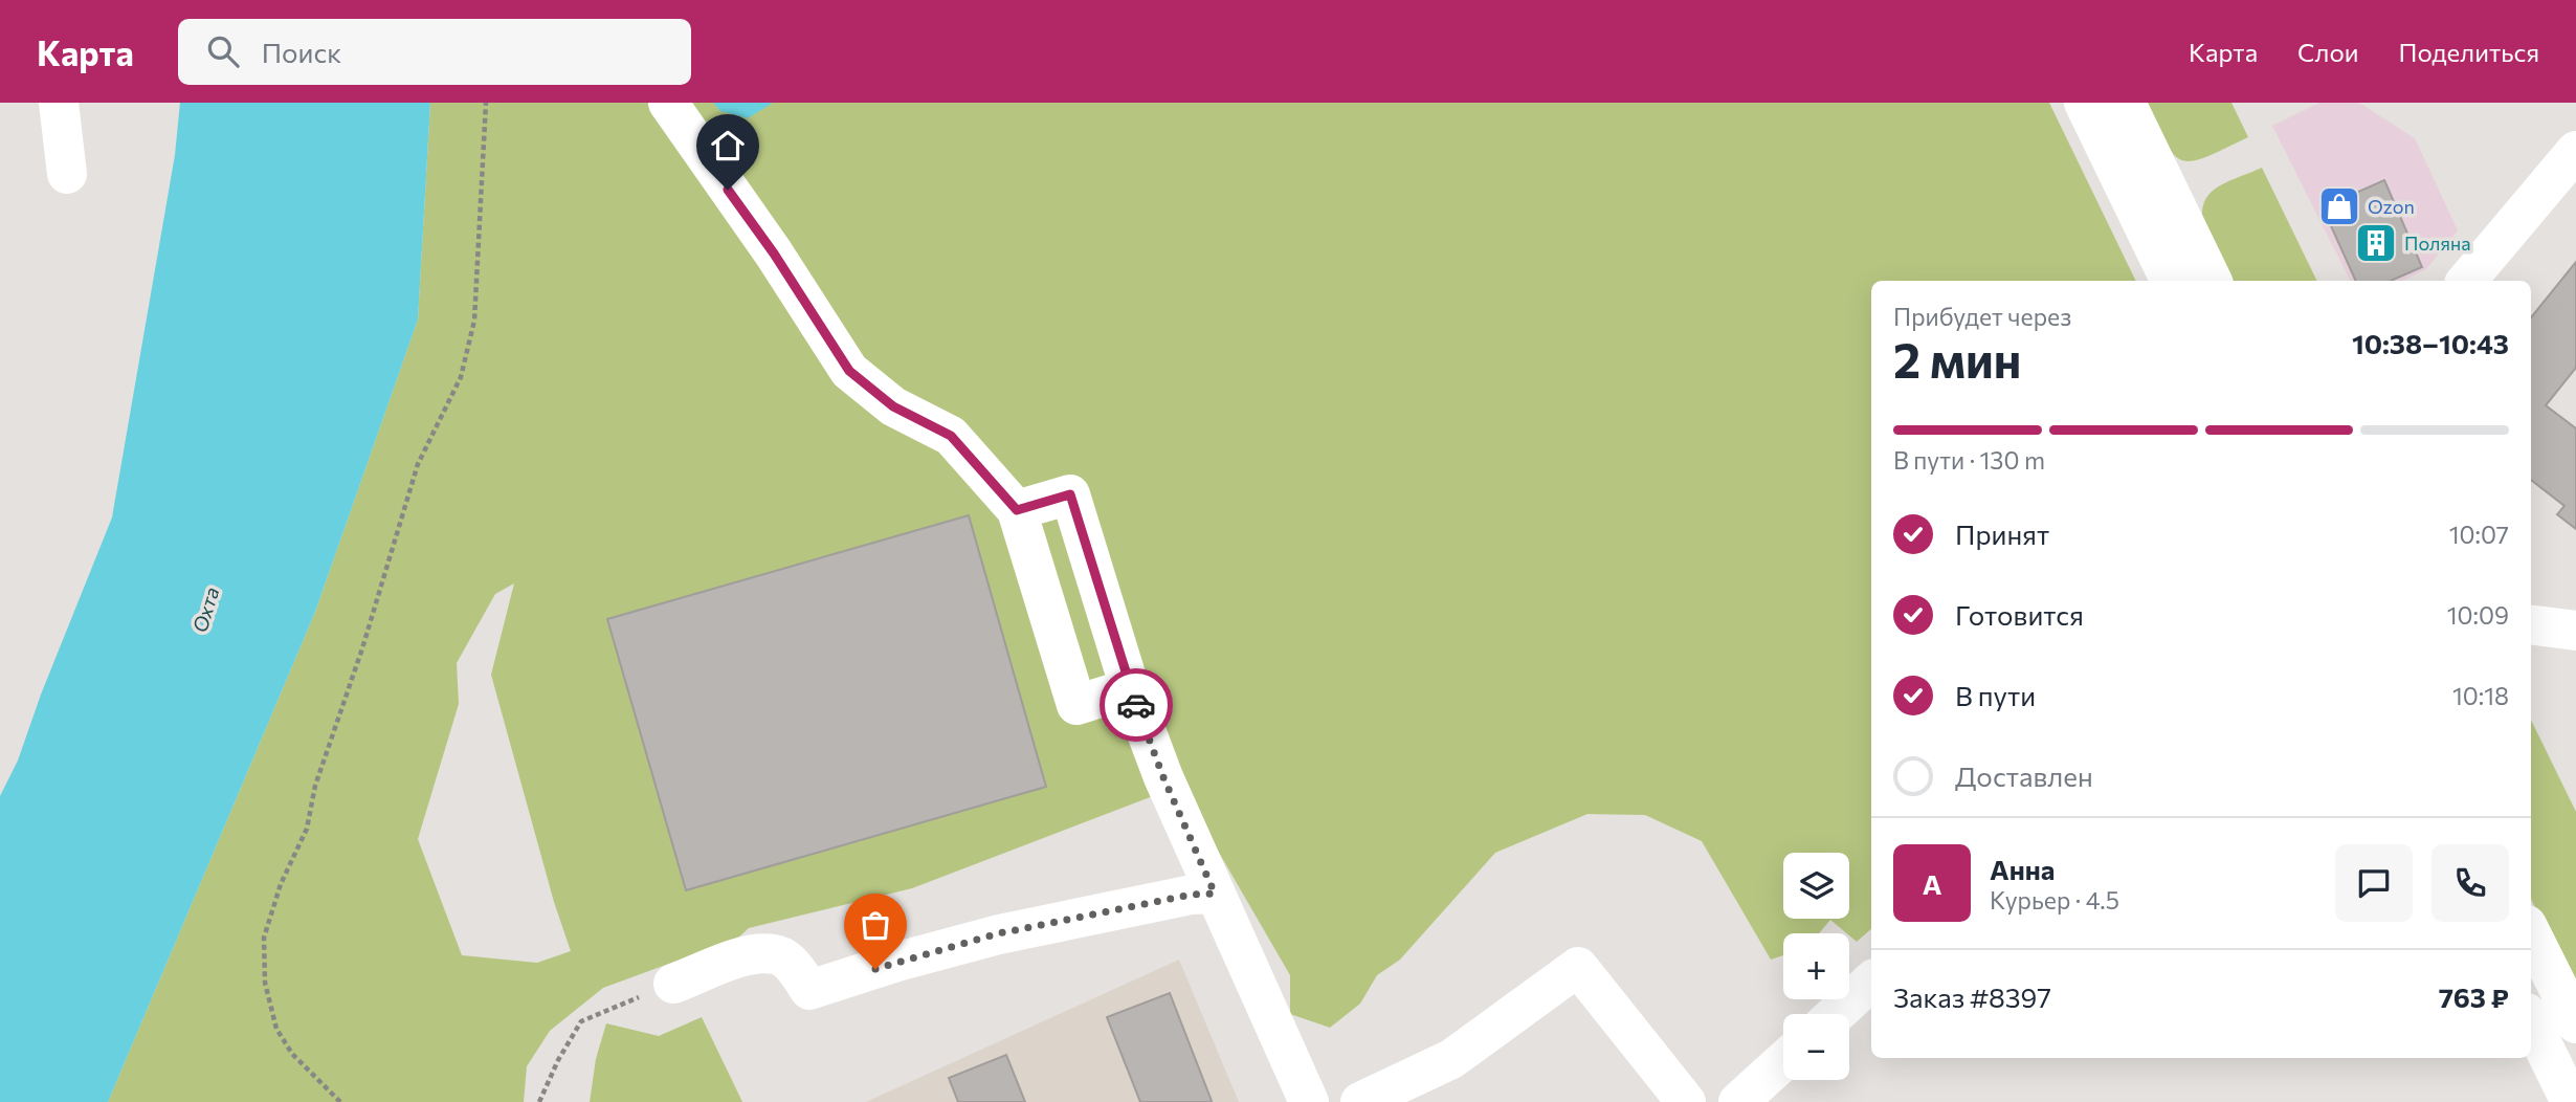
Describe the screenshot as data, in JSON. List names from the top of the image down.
{
  "water": ["Охта"],
  "places": {
    "shop": ["Ozon"],
    "building": ["Поляна"]
  },
  "page": {
    "header": "Карта",
    "search": "Поиск",
    "nav": ["Карта", "Слои", "Поделиться"],
    "heading": ["2 мин", "Прибудет через", "10:38–10:43"],
    "panel": [
      "Анна",
      "Курьер · 4.5",
      "Заказ #8397",
      "763 ₽"
    ],
    "bar": "В пути · 130 m",
    "list": [
      ["Принят", "10:07"],
      ["Готовится", "10:09"],
      ["В пути", "10:18"],
      "Доставлен"
    ],
    "round": "А",
    "map_buttons": ["+", "−"]
  }
}
